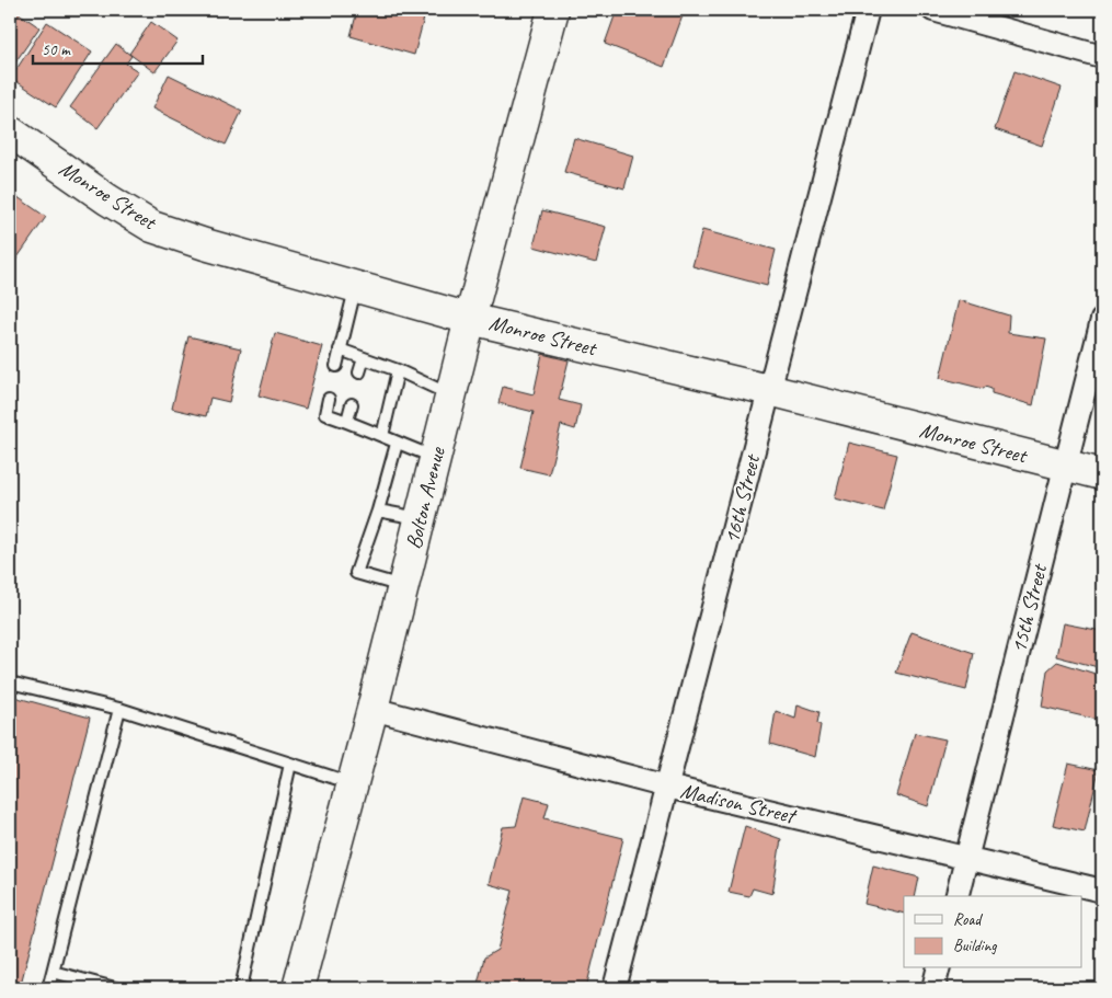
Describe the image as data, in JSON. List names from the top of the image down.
{
  "streets": {
    "main road": ["Monroe Street", "Bolton Avenue"],
    "street": ["16th Street", "15th Street", "Madison Street"]
  },
  "crossings": [
    ["Monroe Street", "Bolton Avenue"],
    ["Monroe Street", "16th Street"],
    ["Monroe Street", "15th Street"],
    ["Bolton Avenue", "Madison Street"],
    ["16th Street", "Madison Street"],
    ["15th Street", "Madison Street"]
  ],
  "legend": ["Road", "Building"],
  "scale_bar": "50 m"
}
